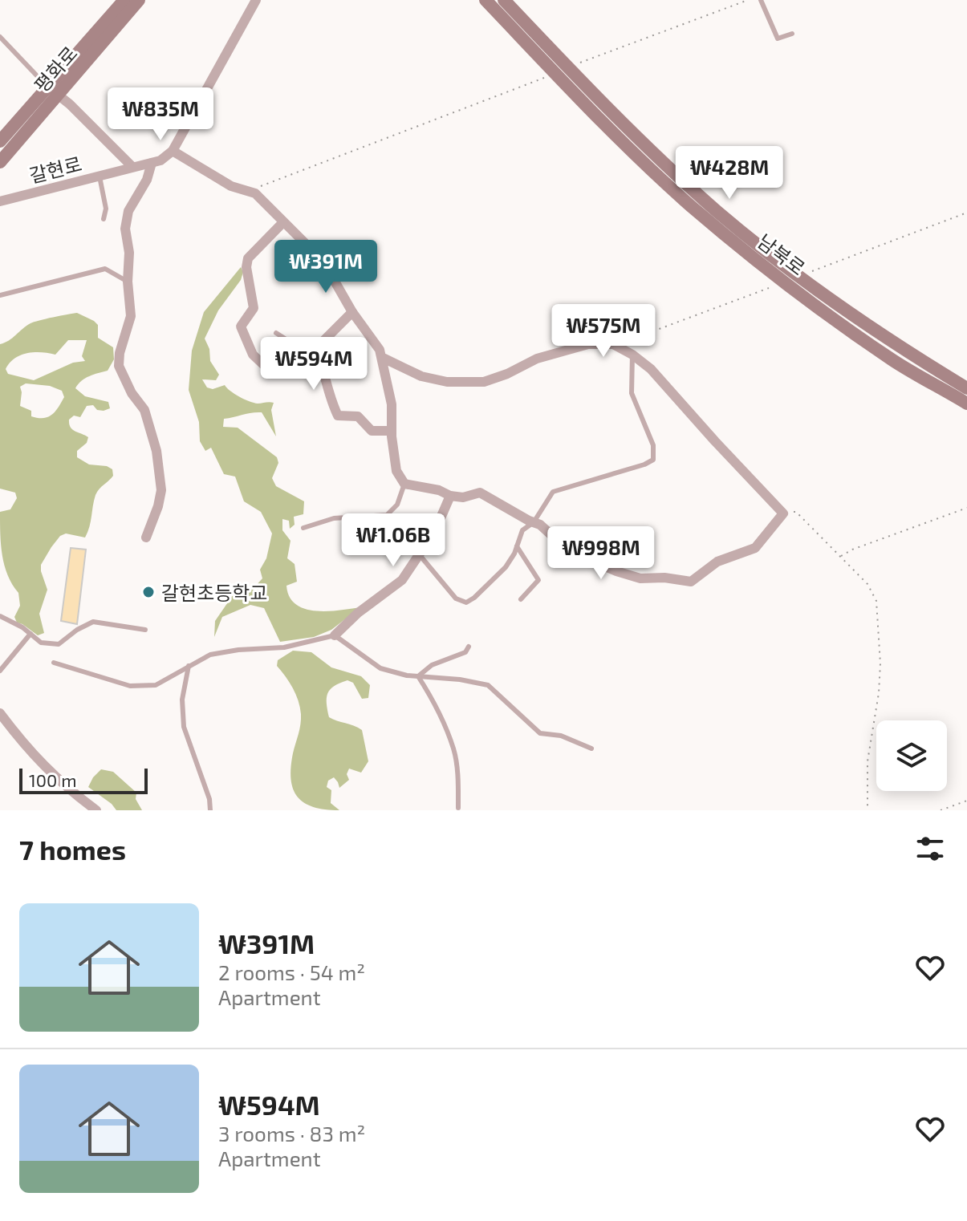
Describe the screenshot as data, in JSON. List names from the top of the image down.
{
  "streets": {
    "main road": ["평화로", "남북로"],
    "street": ["갈현로"]
  },
  "places": ["갈현초등학교"],
  "scale_bar": "100 m",
  "page": {
    "price": [
      "₩835M",
      "₩428M",
      "₩391M",
      "₩575M",
      "₩594M",
      "₩1.06B",
      "₩998M"
    ],
    "scale": "100 m",
    "heading": "7 homes",
    "list": [
      {
        "name": "₩391M",
        "note": "2 rooms · 54 m² · Apartment"
      },
      {
        "name": "₩594M",
        "note": "3 rooms · 83 m² · Apartment"
      }
    ]
  }
}
